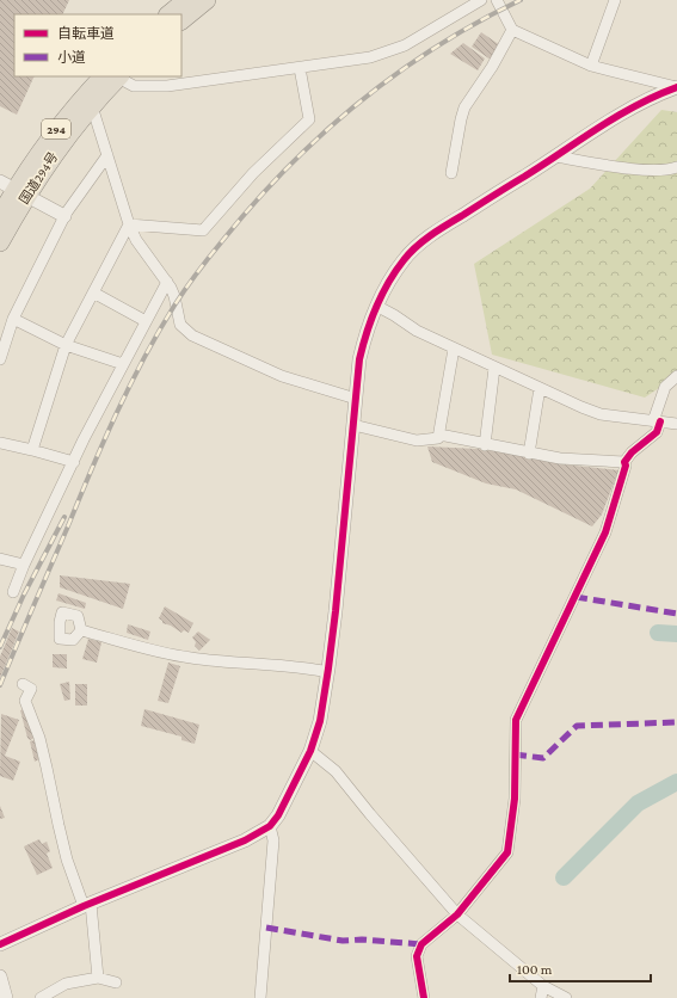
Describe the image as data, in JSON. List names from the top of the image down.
{
  "streets": {
    "highway": ["294", "国道294号"]
  },
  "legend": ["自転車道", "小道"],
  "scale_bar": "100 m"
}
